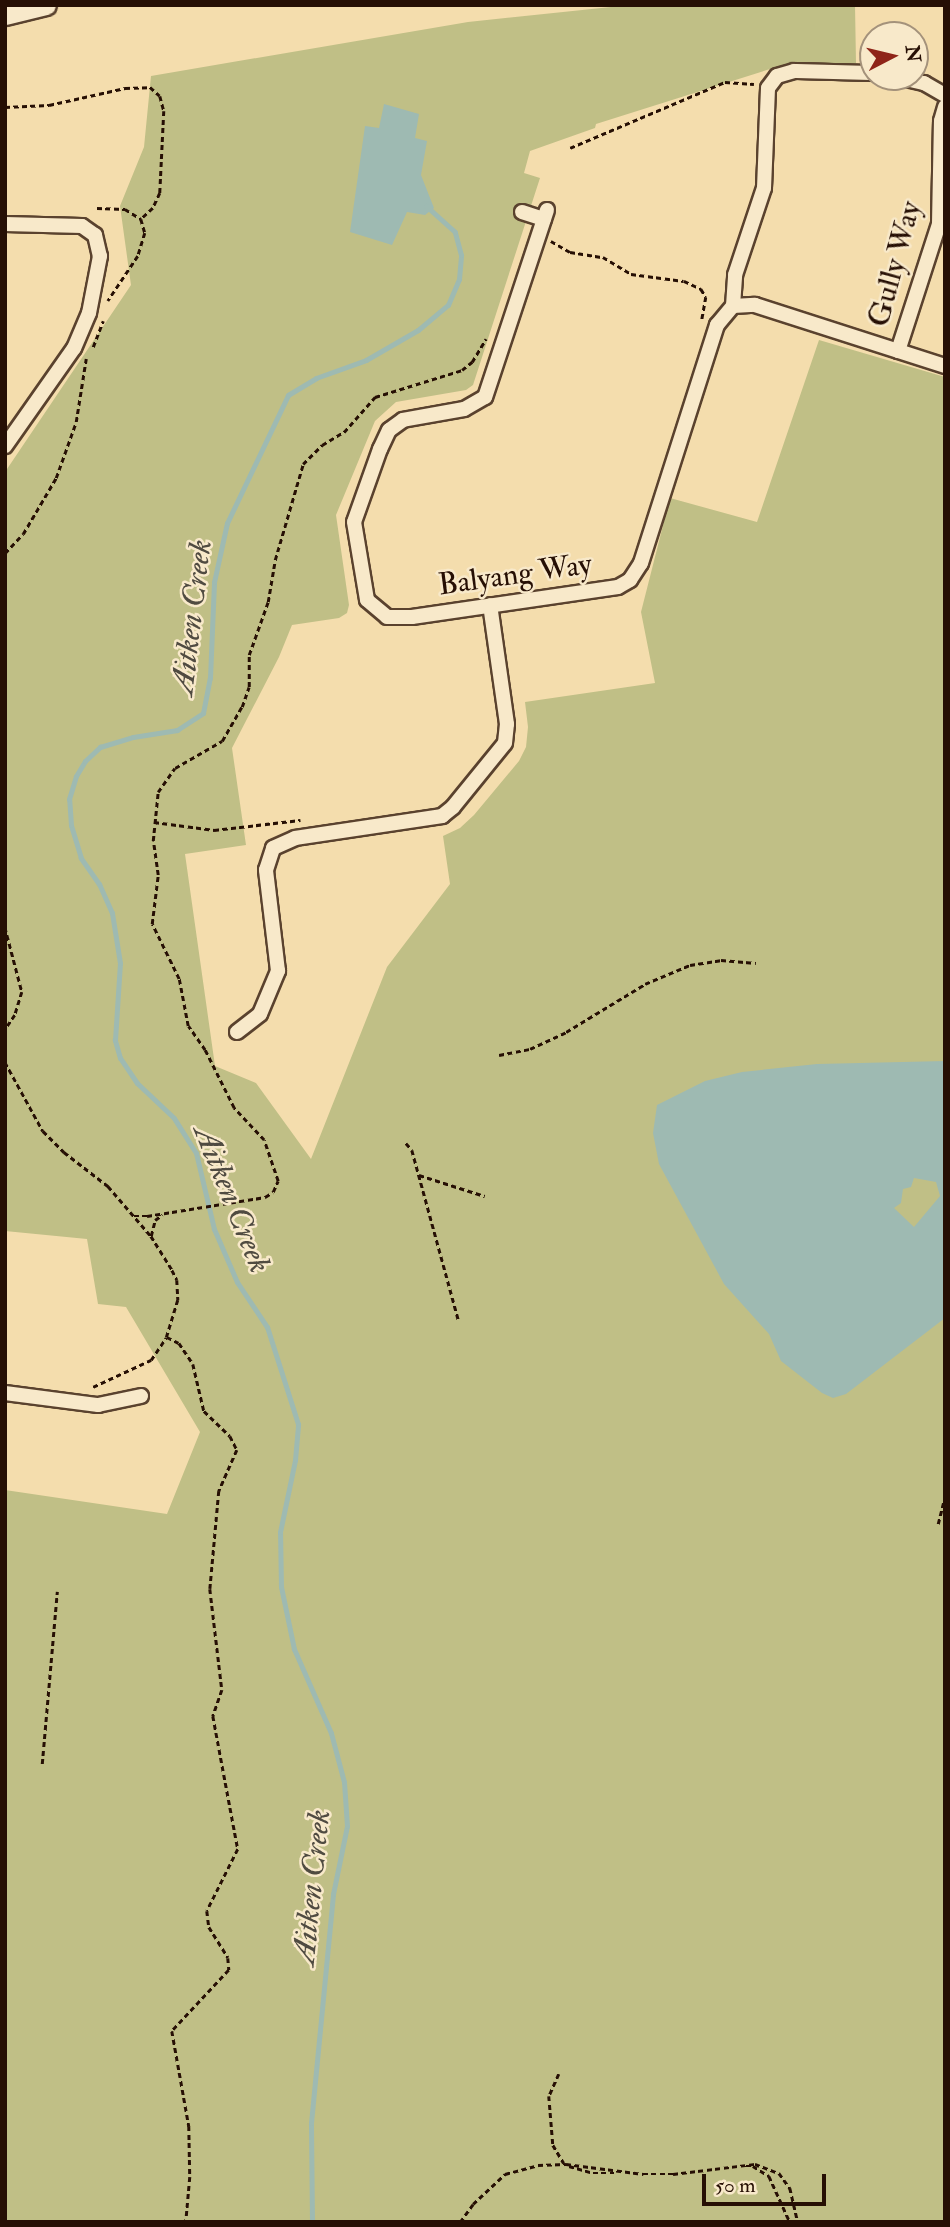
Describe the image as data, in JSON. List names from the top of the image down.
{
  "streets": {
    "street": ["Gully Way", "Balyang Way"]
  },
  "water": ["Aitken Creek"],
  "scale_bar": "50 m",
  "north": "right"
}
